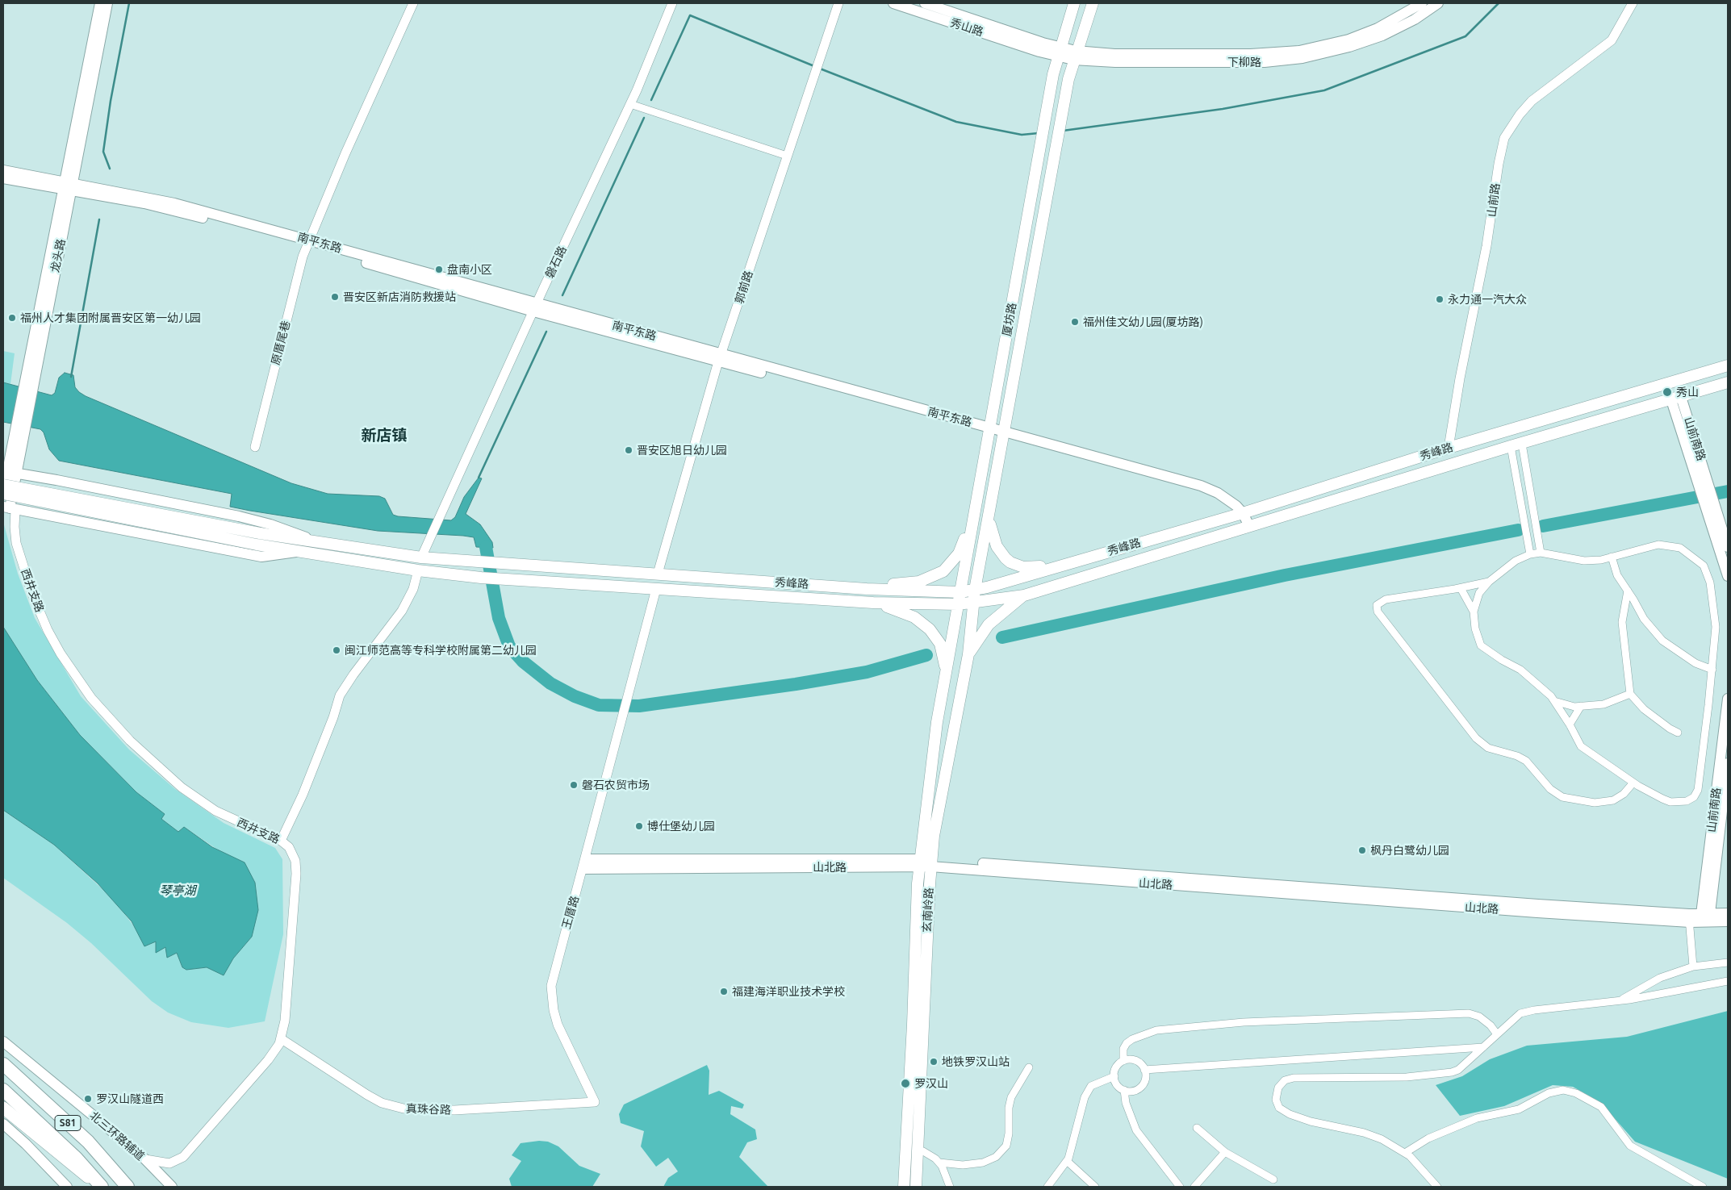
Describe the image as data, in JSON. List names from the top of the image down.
{
  "streets": {
    "highway": ["S81"],
    "main road": [
      "秀山路",
      "下柳路",
      "南平东路",
      "龙头路",
      "厦坊路",
      "山前南路",
      "秀峰路",
      "山北路",
      "玄南岭路",
      "北三环路辅道"
    ],
    "street": [
      "山前路",
      "磐石路",
      "郭前路",
      "原厝尾巷",
      "西井支路",
      "王厝路",
      "真珠谷路"
    ]
  },
  "crossings": [
    ["秀山路", "下柳路"],
    ["下柳路", "厦坊路"],
    ["山前路", "秀峰路"],
    ["南平东路", "龙头路"],
    ["南平东路", "磐石路"],
    ["南平东路", "郭前路"],
    ["南平东路", "厦坊路"],
    ["南平东路", "原厝尾巷"],
    ["南平东路", "秀峰路"],
    ["龙头路", "西井支路"],
    ["磐石路", "秀峰路"],
    ["郭前路", "秀峰路"],
    ["厦坊路", "秀峰路"],
    ["厦坊路", "玄南岭路"],
    ["山前南路", "秀峰路"],
    ["山前南路", "山北路"],
    ["秀峰路", "王厝路"],
    ["西井支路", "真珠谷路"],
    ["西井支路", "北三环路辅道"],
    ["山北路", "玄南岭路"],
    ["山北路", "王厝路"],
    ["王厝路", "真珠谷路"]
  ],
  "districts": ["新店镇"],
  "water": ["琴亭湖"],
  "places": [
    "盘南小区",
    "晋安区新店消防救援站",
    "永力通一汽大众",
    "福州人才集团附属晋安区第一幼儿园",
    "福州佳文幼儿园(厦坊路)",
    "秀山",
    "晋安区旭日幼儿园",
    "闽江师范高等专科学校附属第二幼儿园",
    "磐石农贸市场",
    "博仕堡幼儿园",
    "枫丹白鹭幼儿园",
    "福建海洋职业技术学校",
    "地铁罗汉山站",
    "罗汉山",
    "罗汉山隧道西"
  ]
}
